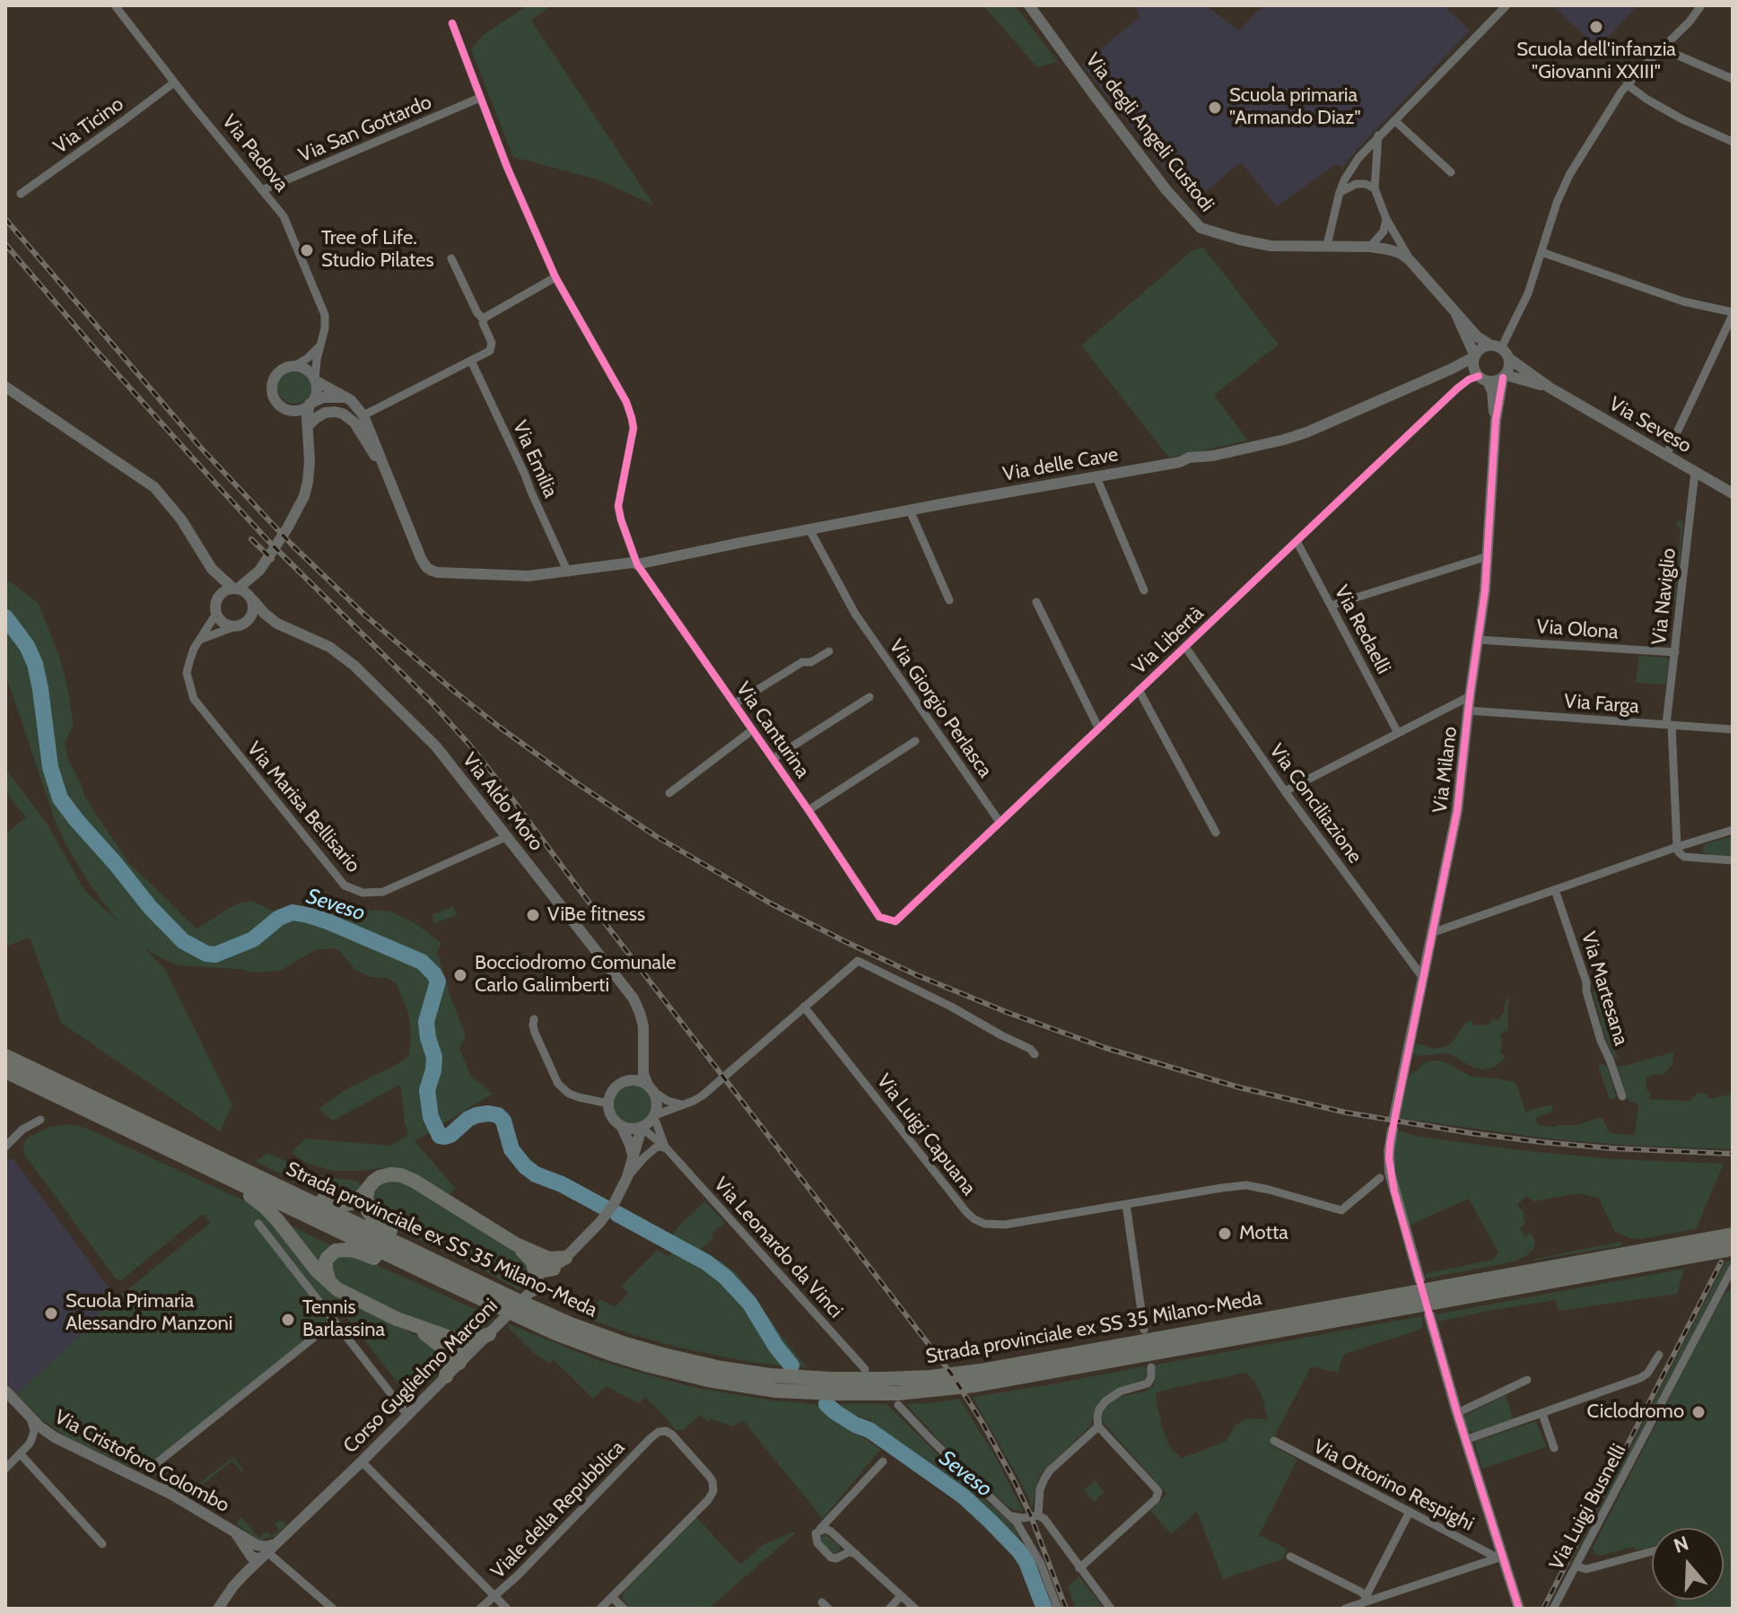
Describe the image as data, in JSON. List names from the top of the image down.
{
  "streets": {
    "highway": ["Strada provinciale ex SS 35 Milano-Meda"],
    "street": [
      "Via Ticino",
      "Via San Gottardo",
      "Via degli Angeli Custodi",
      "Via Padova",
      "Via Seveso",
      "Via Emilia",
      "Via delle Cave",
      "Via Naviglio",
      "Via Redaelli",
      "Via Olona",
      "Via Libertà",
      "Via Farga",
      "Via Giorgio Perlasca",
      "Via Canturina",
      "Via Milano",
      "Via Aldo Moro",
      "Via Conciliazione",
      "Via Marisa Bellisario",
      "Via Martesana",
      "Via Luigi Capuana",
      "Via Leonardo da Vinci",
      "Corso Guglielmo Marconi",
      "Via Cristoforo Colombo",
      "Via Ottorino Respighi",
      "Via Luigi Busnelli",
      "Viale della Repubblica"
    ]
  },
  "crossings": [
    ["Via Ticino", "Via Padova"],
    ["Via San Gottardo", "Via Padova"],
    ["Via San Gottardo", "Via Canturina"],
    ["Via degli Angeli Custodi", "Via Seveso"],
    ["Via degli Angeli Custodi", "Via delle Cave"],
    ["Via degli Angeli Custodi", "Via Libertà"],
    ["Via degli Angeli Custodi", "Via Milano"],
    ["Via Seveso", "Via delle Cave"],
    ["Via Seveso", "Via Naviglio"],
    ["Via Seveso", "Via Libertà"],
    ["Via Seveso", "Via Milano"],
    ["Via delle Cave", "Via Libertà"],
    ["Via delle Cave", "Via Giorgio Perlasca"],
    ["Via delle Cave", "Via Canturina"],
    ["Via delle Cave", "Via Milano"],
    ["Via Naviglio", "Via Olona"],
    ["Via Naviglio", "Via Farga"],
    ["Via Redaelli", "Via Libertà"],
    ["Via Olona", "Via Milano"],
    ["Via Libertà", "Via Giorgio Perlasca"],
    ["Via Libertà", "Via Canturina"],
    ["Via Libertà", "Via Milano"],
    ["Via Libertà", "Via Conciliazione"],
    ["Via Farga", "Via Milano"],
    ["Via Milano", "Via Conciliazione"],
    ["Via Aldo Moro", "Via Marisa Bellisario"],
    ["Via Aldo Moro", "Corso Guglielmo Marconi"],
    ["Strada provinciale ex SS 35 Milano-Meda", "Via Leonardo da Vinci"],
    ["Corso Guglielmo Marconi", "Via Cristoforo Colombo"]
  ],
  "water": ["Seveso"],
  "places": [
    "Scuola dell'infanzia \"Giovanni XXIII\"",
    "Scuola primaria \"Armando Diaz\"",
    "Tree of Life. Studio Pilates",
    "ViBe fitness",
    "Bocciodromo Comunale Carlo Galimberti",
    "Motta",
    "Scuola Primaria Alessandro Manzoni",
    "Tennis Barlassina",
    "Ciclodromo"
  ],
  "north": "top"
}
